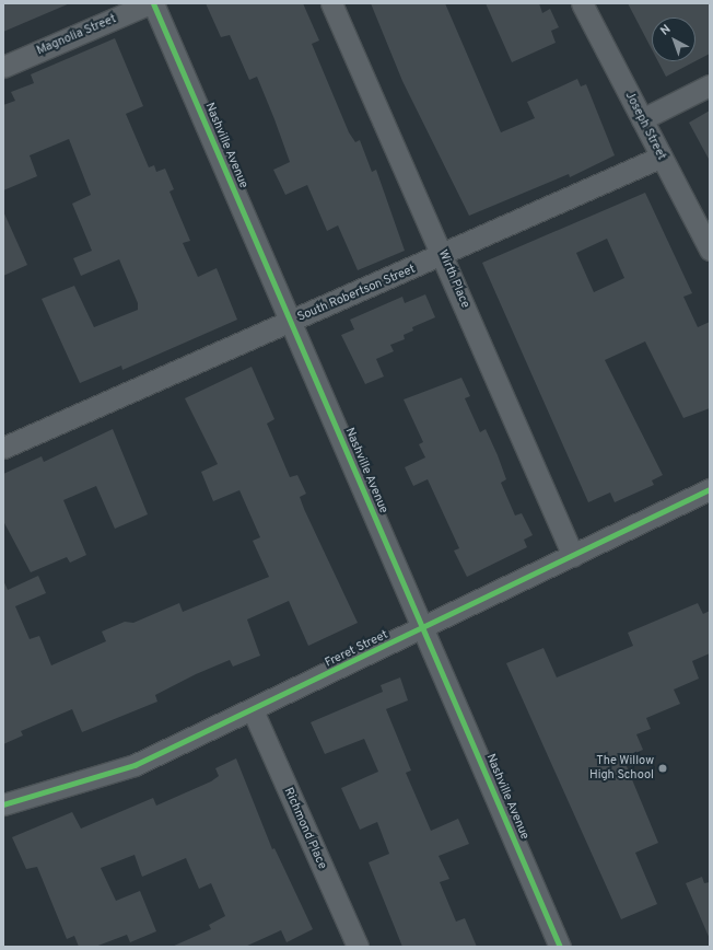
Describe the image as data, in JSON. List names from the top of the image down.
{
  "streets": {
    "street": [
      "Magnolia Street",
      "Joseph Street",
      "Nashville Avenue",
      "Wirth Place",
      "South Robertson Street",
      "Freret Street",
      "Richmond Place"
    ]
  },
  "crossings": [
    ["Joseph Street", "South Robertson Street"],
    ["Nashville Avenue", "South Robertson Street"],
    ["Nashville Avenue", "Freret Street"],
    ["Wirth Place", "South Robertson Street"],
    ["Wirth Place", "Freret Street"],
    ["Freret Street", "Richmond Place"]
  ],
  "places": ["The Willow High School"],
  "north": "top left"
}
